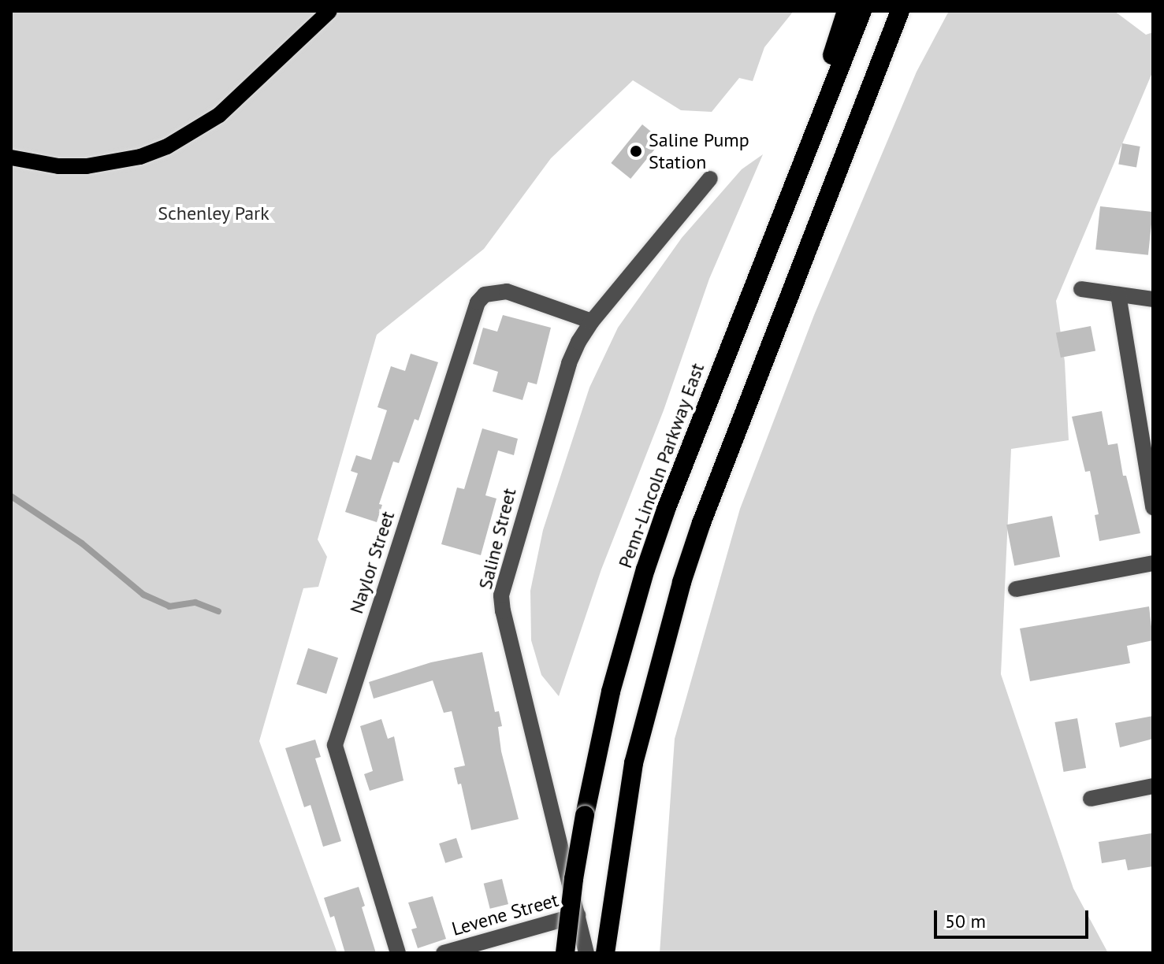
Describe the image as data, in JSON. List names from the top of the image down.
{
  "streets": {
    "highway": ["Penn-Lincoln Parkway East"],
    "street": ["Saline Street", "Naylor Street", "Levene Street"]
  },
  "crossings": [
    ["Saline Street", "Naylor Street"],
    ["Saline Street", "Levene Street"]
  ],
  "parks": ["Schenley Park"],
  "places": ["Saline Pump Station"],
  "scale_bar": "50 m"
}
